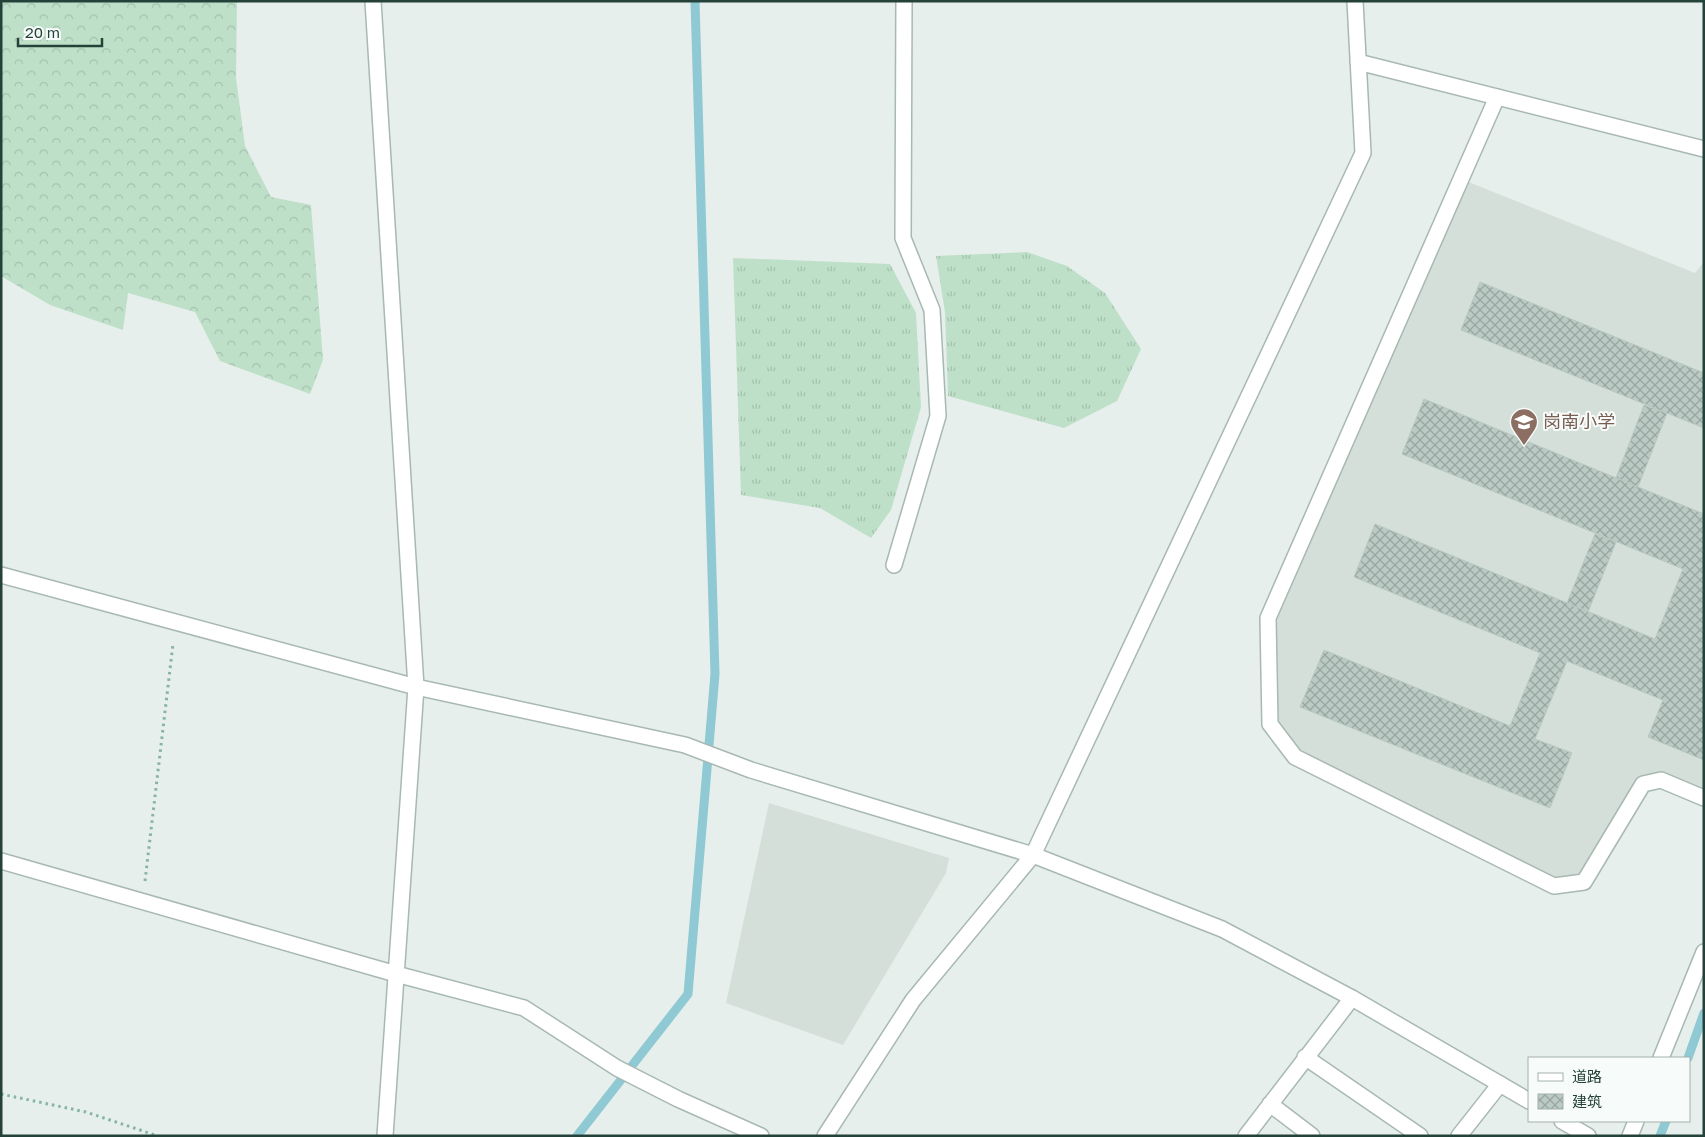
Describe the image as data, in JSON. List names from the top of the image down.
{
  "places": {
    "school or university": ["岗南小学"]
  },
  "legend": ["道路", "建筑"],
  "scale_bar": "20 m"
}
